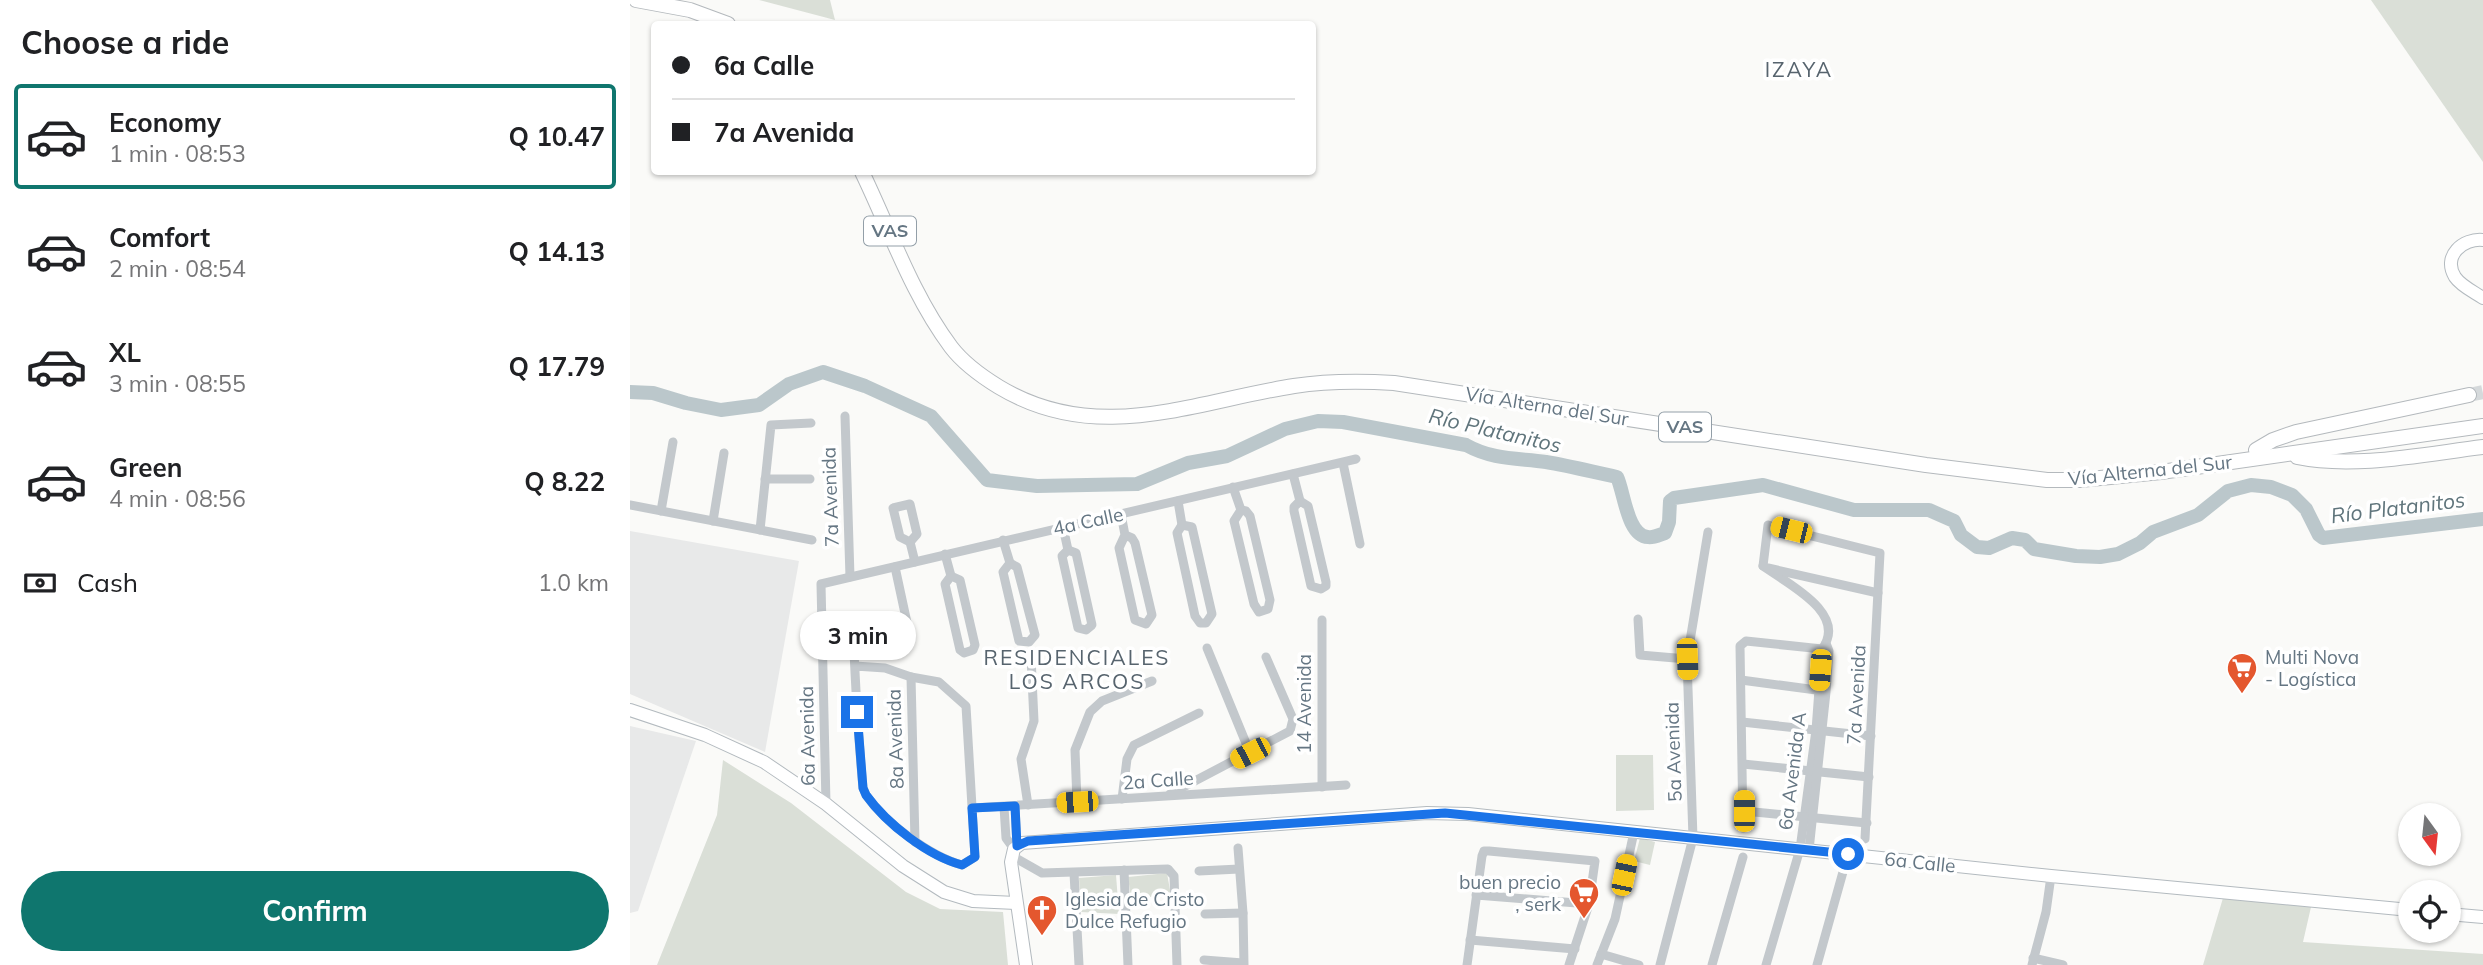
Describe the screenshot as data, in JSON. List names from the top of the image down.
{
  "streets": {
    "highway": ["VAS", "Vía Alterna del Sur"],
    "main road": ["6a Calle"],
    "street": [
      "7a Avenida",
      "4a Calle",
      "14 Avenida",
      "6a Avenida",
      "8a Avenida",
      "5a Avenida",
      "6a Avenida A",
      "2a Calle"
    ]
  },
  "crossings": [
    ["7a Avenida", "4a Calle"],
    ["7a Avenida", "6a Avenida A"],
    ["4a Calle", "6a Avenida"],
    ["14 Avenida", "2a Calle"],
    ["5a Avenida", "6a Calle"],
    ["6a Avenida A", "6a Calle"]
  ],
  "districts": ["IZAYA", "RESIDENCIALES LOS ARCOS"],
  "water": ["Río Platanitos"],
  "places": {
    "supermarket": ["Multi Nova - Logística", "buen precio , serk"],
    "church": ["Iglesia de Cristo Dulce Refugio"]
  },
  "north": "bottom",
  "page": {
    "heading": "Choose a ride",
    "banner": ["6a Calle", "7a Avenida"],
    "list": [
      {
        "name": "Economy",
        "note": "1 min · 08:53",
        "value": "Q 10.47"
      },
      {
        "name": "Comfort",
        "note": "2 min · 08:54",
        "value": "Q 14.13"
      },
      {
        "name": "XL",
        "note": "3 min · 08:55",
        "value": "Q 17.79"
      },
      {
        "name": "Green",
        "note": "4 min · 08:56",
        "value": "Q 8.22"
      }
    ],
    "pay": ["Cash", "1.0 km"],
    "bubble": "3 min",
    "buttons": "Confirm"
  }
}
